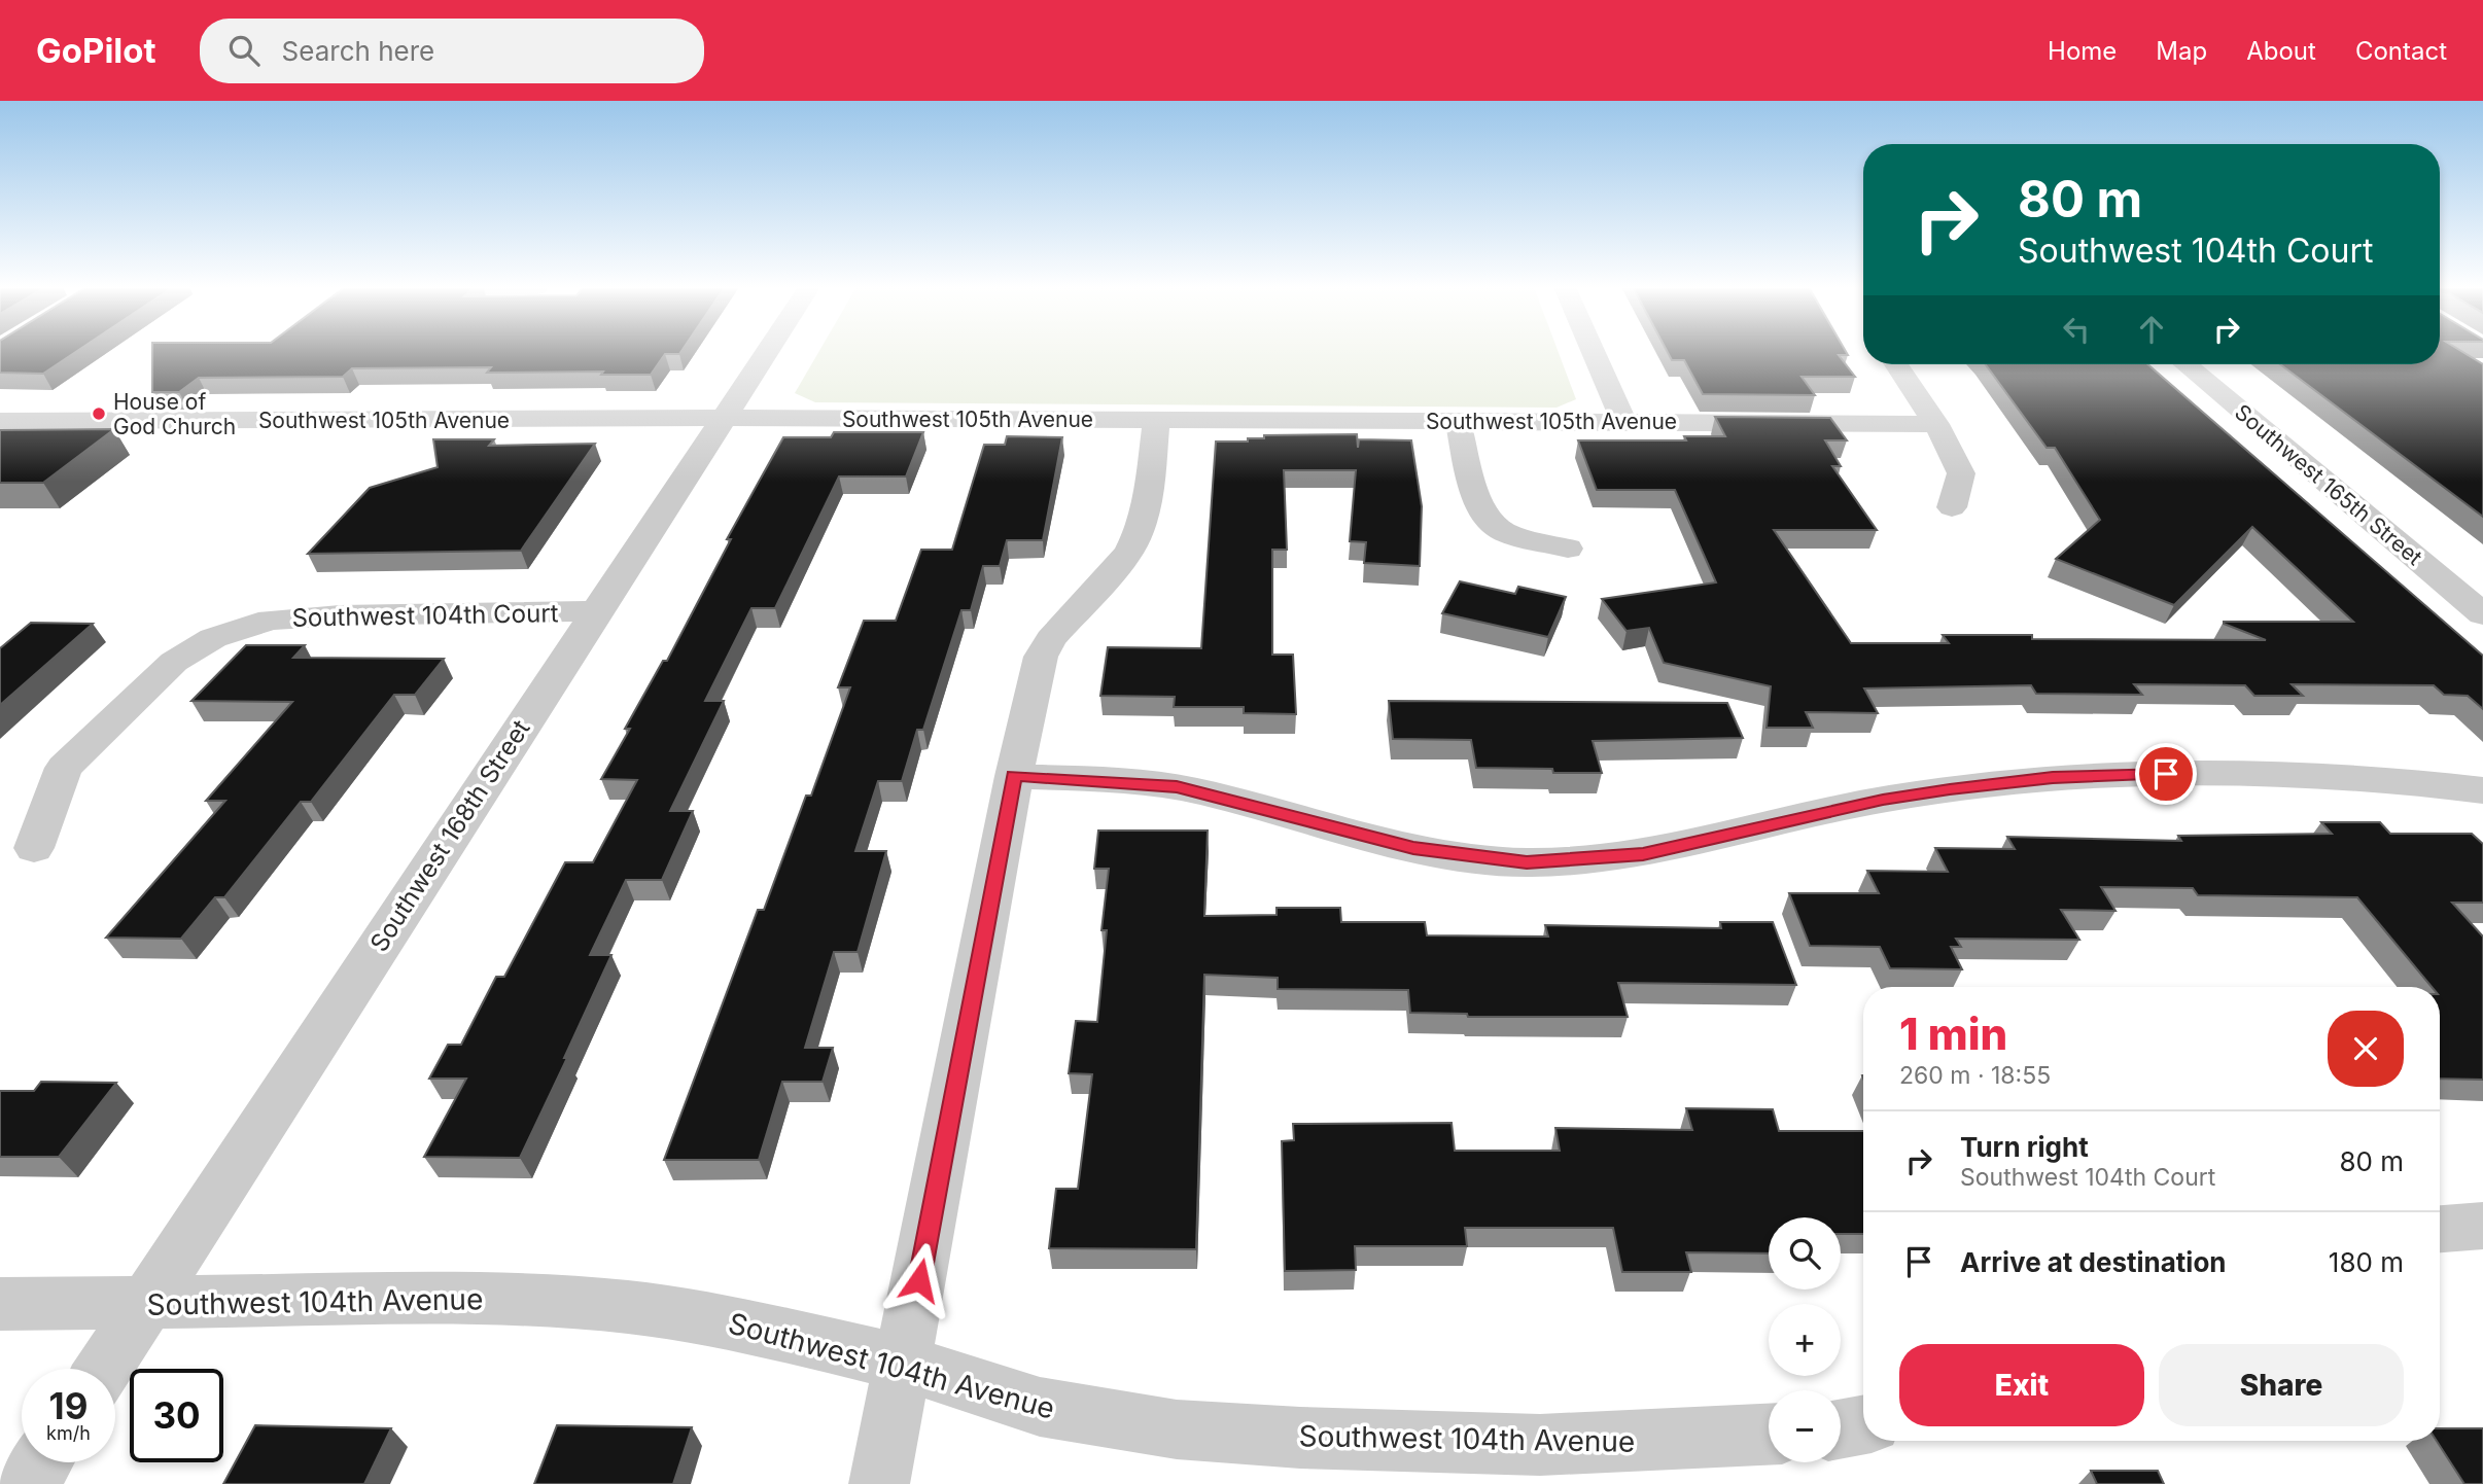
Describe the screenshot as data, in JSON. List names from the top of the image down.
{
  "streets": {
    "street": [
      "Southwest 105th Avenue",
      "Southwest 165th Street",
      "Southwest 104th Court",
      "Southwest 168th Street",
      "Southwest 104th Avenue"
    ]
  },
  "crossings": [
    ["Southwest 105th Avenue", "Southwest 168th Street"],
    ["Southwest 104th Court", "Southwest 168th Street"],
    ["Southwest 168th Street", "Southwest 104th Avenue"]
  ],
  "places": ["House of God Church"],
  "page": {
    "header": "GoPilot",
    "search": "Search here",
    "nav": [
      "Home",
      "Map",
      "About",
      "Contact"
    ],
    "turn": ["80 m", "Southwest 104th Court"],
    "heading": ["1 min", "260 m · 18:55"],
    "list": [
      {
        "name": "Turn right",
        "note": "Southwest 104th Court",
        "value": "80 m"
      },
      {
        "name": "Arrive at destination",
        "value": "180 m"
      }
    ],
    "map_buttons": ["+", "−"],
    "buttons": ["Exit", "Share"],
    "speed": "19 km/h",
    "limit": "30"
  }
}
